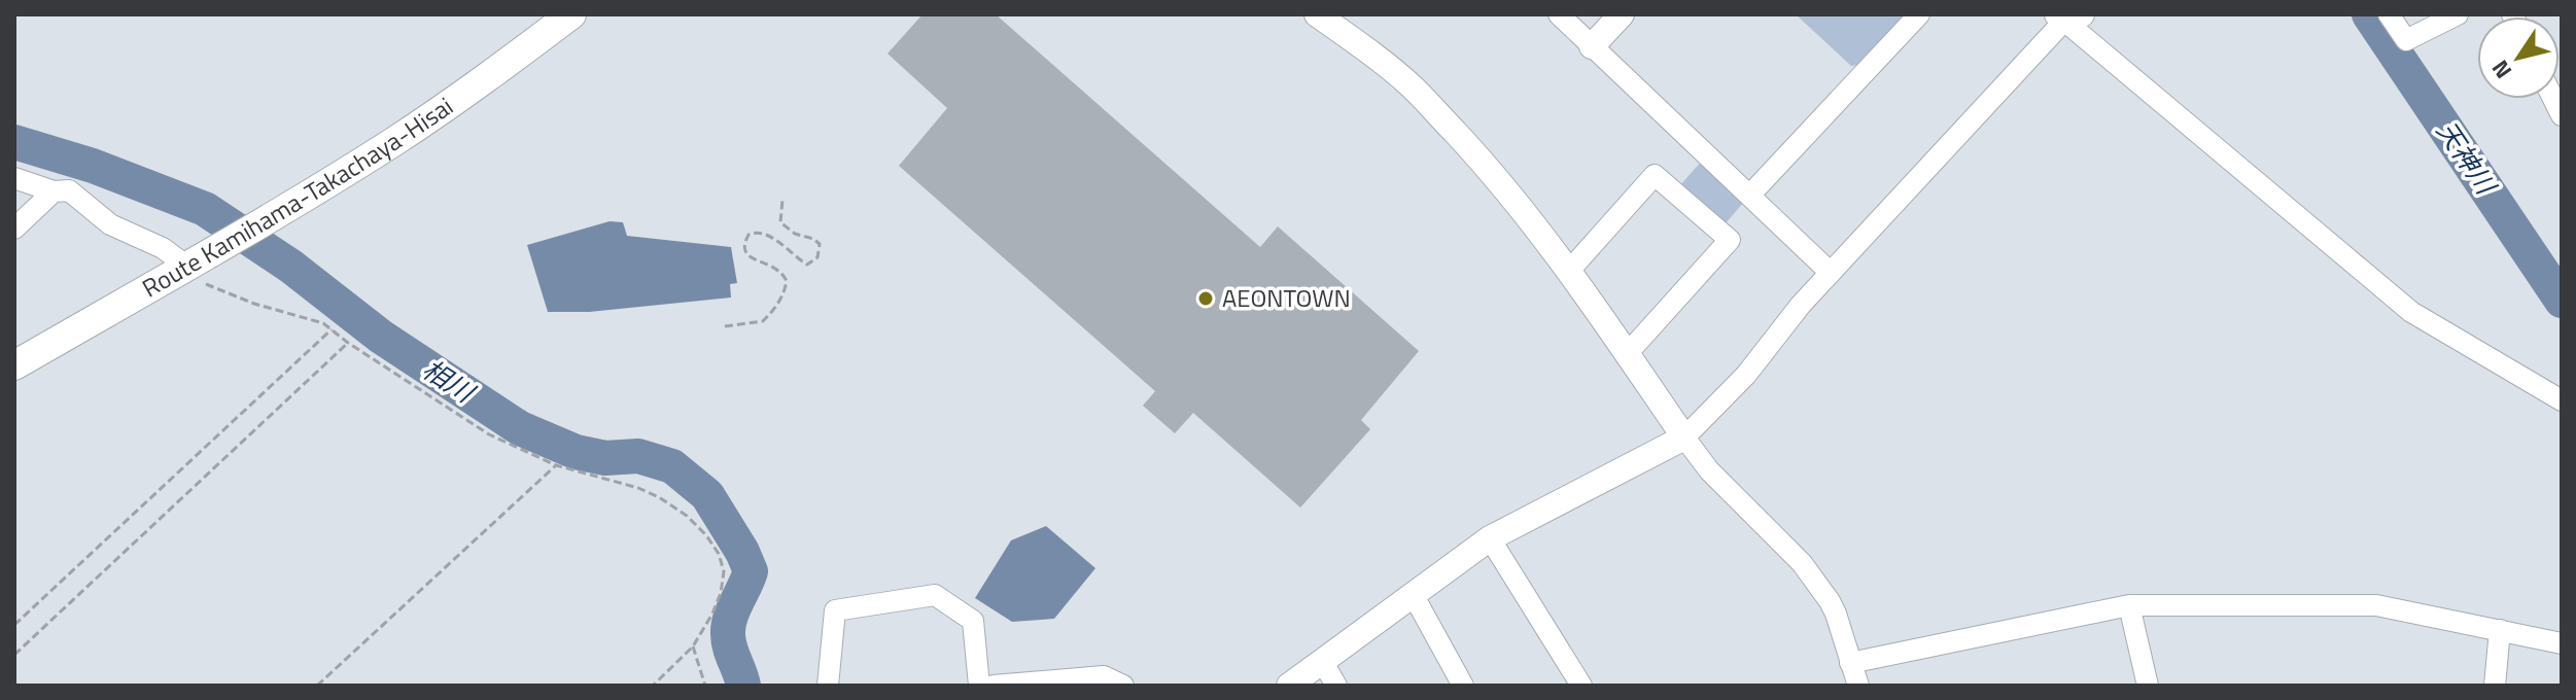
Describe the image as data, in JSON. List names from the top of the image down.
{
  "streets": {
    "main road": ["Route Kamihama-Takachaya-Hisai"]
  },
  "water": ["天神川", "相川"],
  "places": ["AEONTOWN"],
  "north": "bottom left"
}
